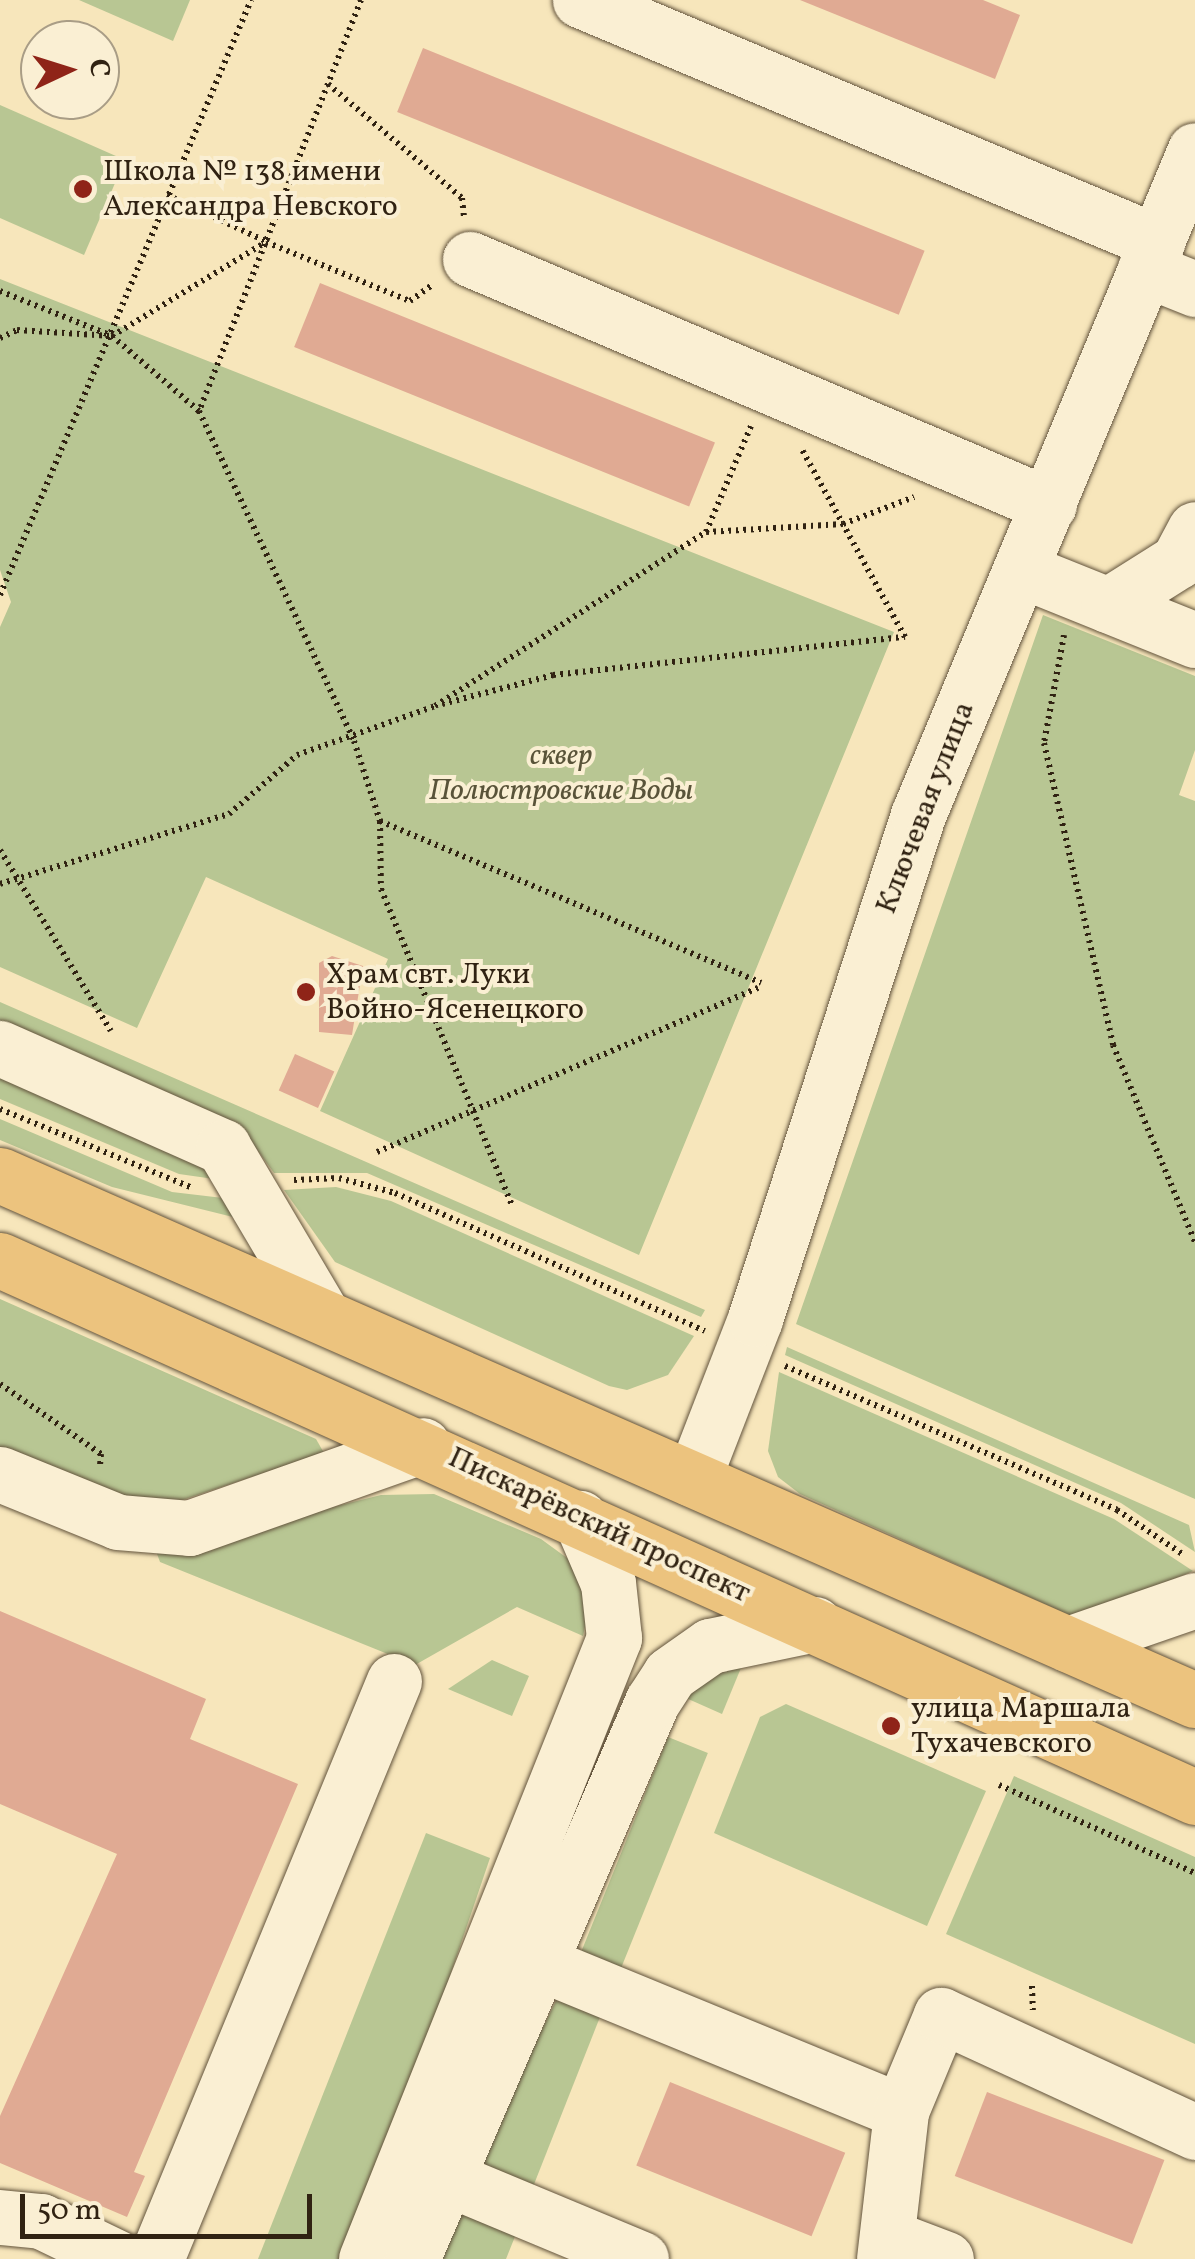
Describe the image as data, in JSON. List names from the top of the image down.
{
  "streets": {
    "main road": ["Пискарёвский проспект"],
    "street": ["Ключевая улица"]
  },
  "parks": ["сквер Полюстровские Воды"],
  "places": ["Школа № 138 имени Александра Невского", "Храм свт. Луки Войно-Ясенецкого", "улица Маршала Тухачевского"],
  "scale_bar": "50 m",
  "north": "right"
}
